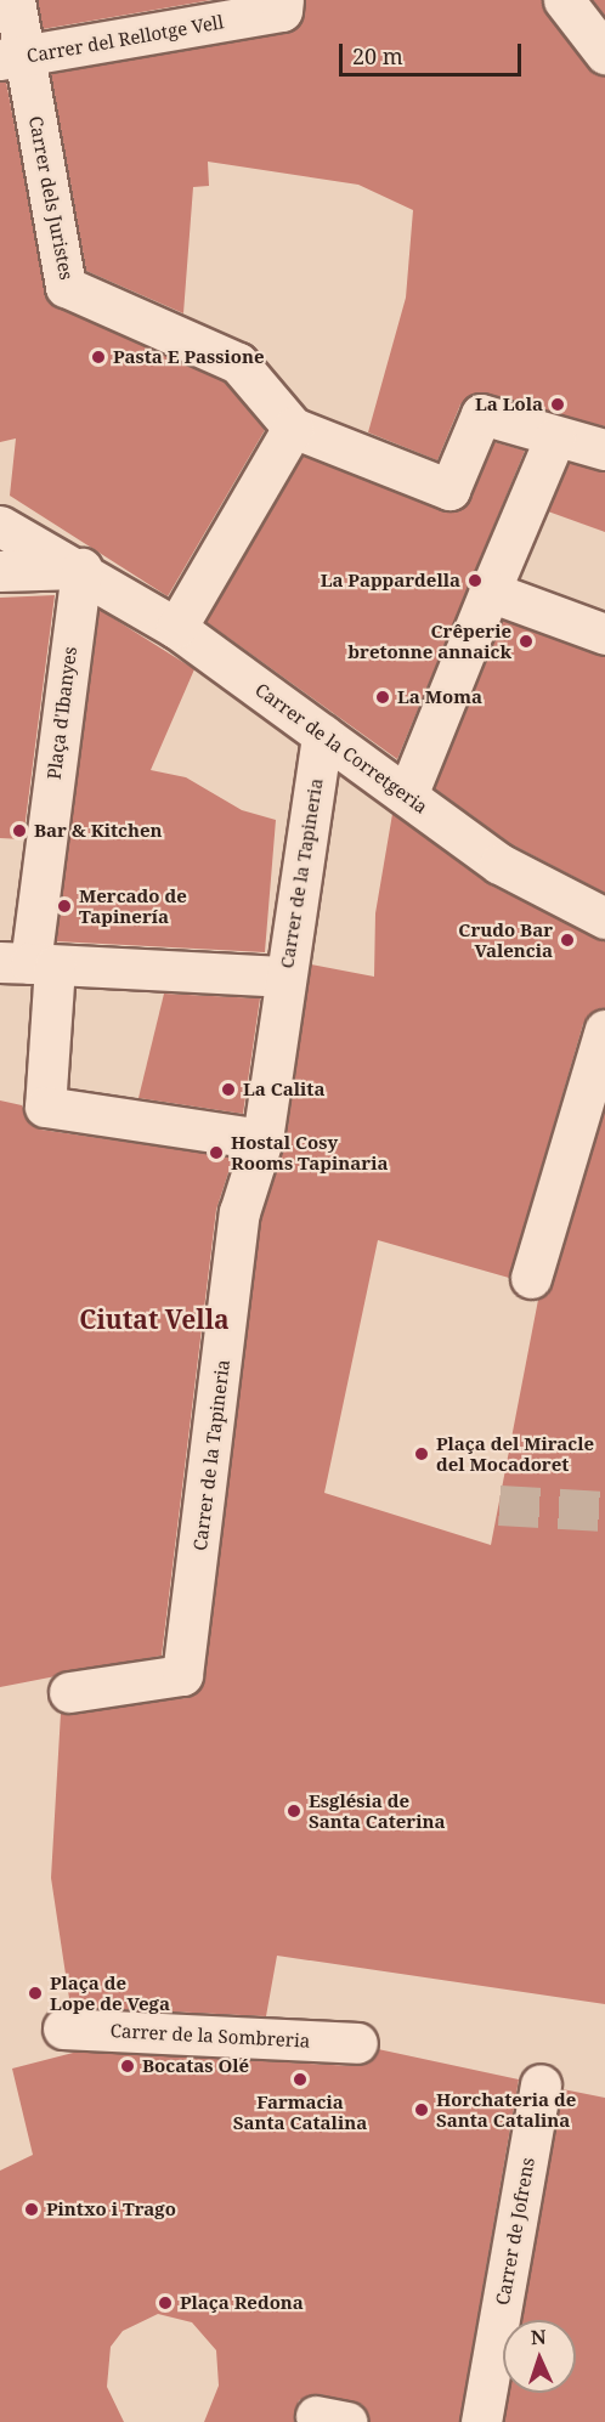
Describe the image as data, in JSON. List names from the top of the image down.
{
  "streets": {
    "street": [
      "Carrer del Rellotge Vell",
      "Carrer dels Juristes",
      "Plaça d'Ibanyes",
      "Carrer de la Corretgeria",
      "Carrer de la Tapineria",
      "Carrer de la Sombreria",
      "Carrer de Jofrens"
    ]
  },
  "crossings": [
    ["Carrer del Rellotge Vell", "Carrer dels Juristes"],
    ["Plaça d'Ibanyes", "Carrer de la Corretgeria"],
    ["Plaça d'Ibanyes", "Carrer de la Tapineria"],
    ["Carrer de la Corretgeria", "Carrer de la Tapineria"]
  ],
  "districts": ["Ciutat Vella"],
  "places": [
    "Pasta E Passione",
    "La Lola",
    "La Pappardella",
    "Crêperie bretonne annaick",
    "La Moma",
    "Bar & Kitchen",
    "Mercado de Tapinería",
    "Crudo Bar Valencia",
    "La Calita",
    "Hostal Cosy Rooms Tapinaria",
    "Plaça del Miracle del Mocadoret",
    "Església de Santa Caterina",
    "Plaça de Lope de Vega",
    "Bocatas Olé",
    "Farmacia Santa Catalina",
    "Horchateria de Santa Catalina",
    "Pintxo i Trago",
    "Plaça Redona"
  ],
  "scale_bar": "20 m",
  "north": "top"
}
